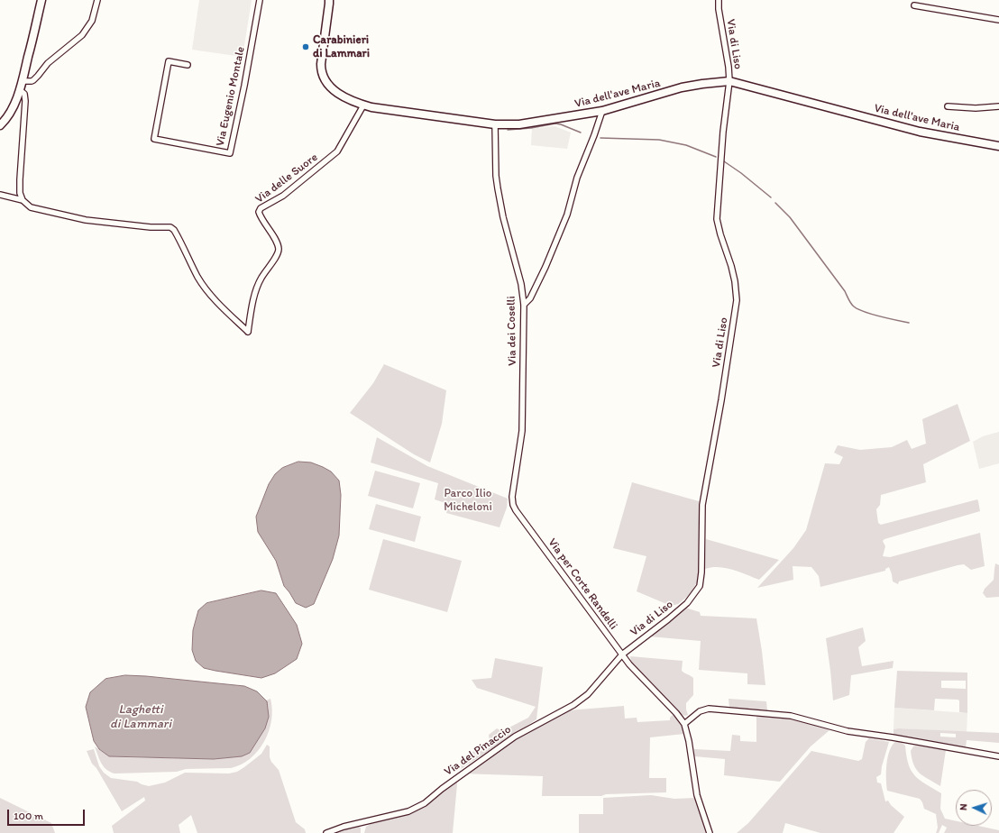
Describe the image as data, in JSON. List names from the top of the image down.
{
  "streets": {
    "street": [
      "Via di Liso",
      "Via dell'ave Maria",
      "Via Eugenio Montale",
      "Via delle Suore",
      "Via dei Coselli",
      "Via per Corte Randelli",
      "Via del Pinaccio"
    ]
  },
  "crossings": [
    ["Via di Liso", "Via dell'ave Maria"],
    ["Via di Liso", "Via per Corte Randelli"],
    ["Via di Liso", "Via del Pinaccio"],
    ["Via dell'ave Maria", "Via delle Suore"],
    ["Via dell'ave Maria", "Via dei Coselli"],
    ["Via dei Coselli", "Via per Corte Randelli"],
    ["Via per Corte Randelli", "Via del Pinaccio"]
  ],
  "water": ["Laghetti di Lammari"],
  "parks": ["Parco Ilio Micheloni"],
  "places": ["Carabinieri di Lammari"],
  "scale_bar": "100 m",
  "north": "left"
}
